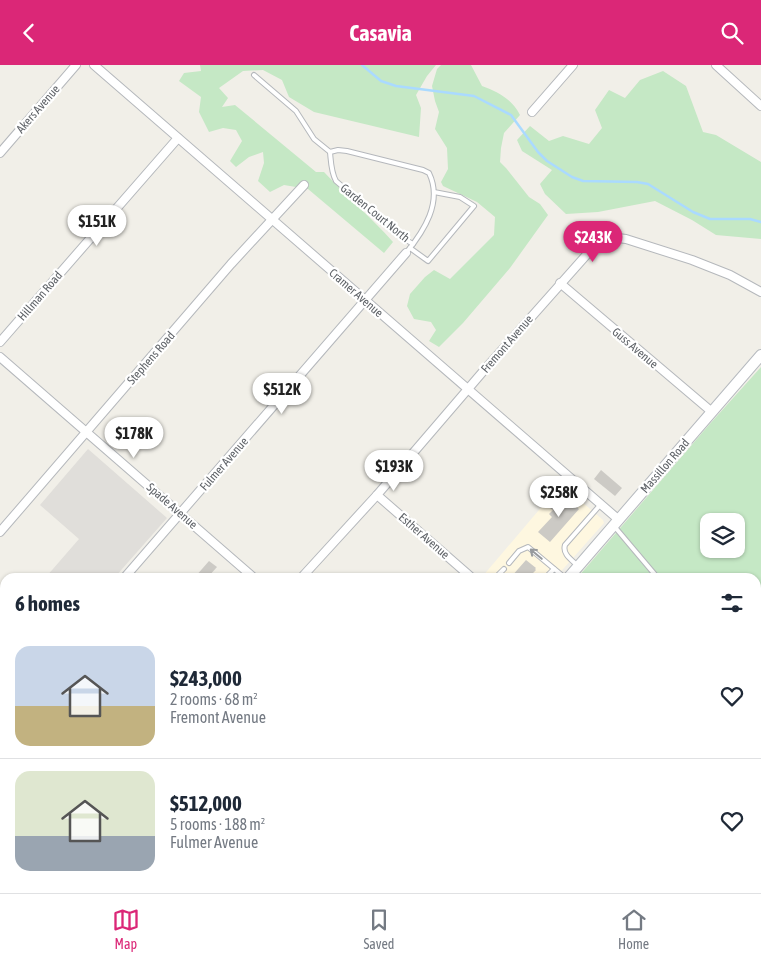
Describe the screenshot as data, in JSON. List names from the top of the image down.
{
  "streets": {
    "street": [
      "Akers Avenue",
      "Cramer Avenue",
      "Hillman Road",
      "Fremont Avenue",
      "Guss Avenue",
      "Stephens Road",
      "Fulmer Avenue",
      "Massillon Road",
      "Spade Avenue",
      "Esther Avenue"
    ],
    "lane": ["Garden Court North"]
  },
  "crossings": [
    ["Garden Court North", "Fulmer Avenue"],
    ["Cramer Avenue", "Hillman Road"],
    ["Cramer Avenue", "Fremont Avenue"],
    ["Cramer Avenue", "Stephens Road"],
    ["Cramer Avenue", "Fulmer Avenue"],
    ["Cramer Avenue", "Massillon Road"],
    ["Fremont Avenue", "Guss Avenue"],
    ["Fremont Avenue", "Esther Avenue"],
    ["Guss Avenue", "Massillon Road"],
    ["Stephens Road", "Spade Avenue"],
    ["Fulmer Avenue", "Spade Avenue"]
  ],
  "page": {
    "header": "Casavia",
    "price": [
      "$151K",
      "$243K",
      "$512K",
      "$178K",
      "$193K",
      "$258K"
    ],
    "heading": "6 homes",
    "list": [
      {
        "name": "$243,000",
        "note": "2 rooms · 68 m² · Fremont Avenue"
      },
      {
        "name": "$512,000",
        "note": "5 rooms · 188 m² · Fulmer Avenue"
      }
    ],
    "tabs": ["Map", "Saved", "Home"]
  }
}
